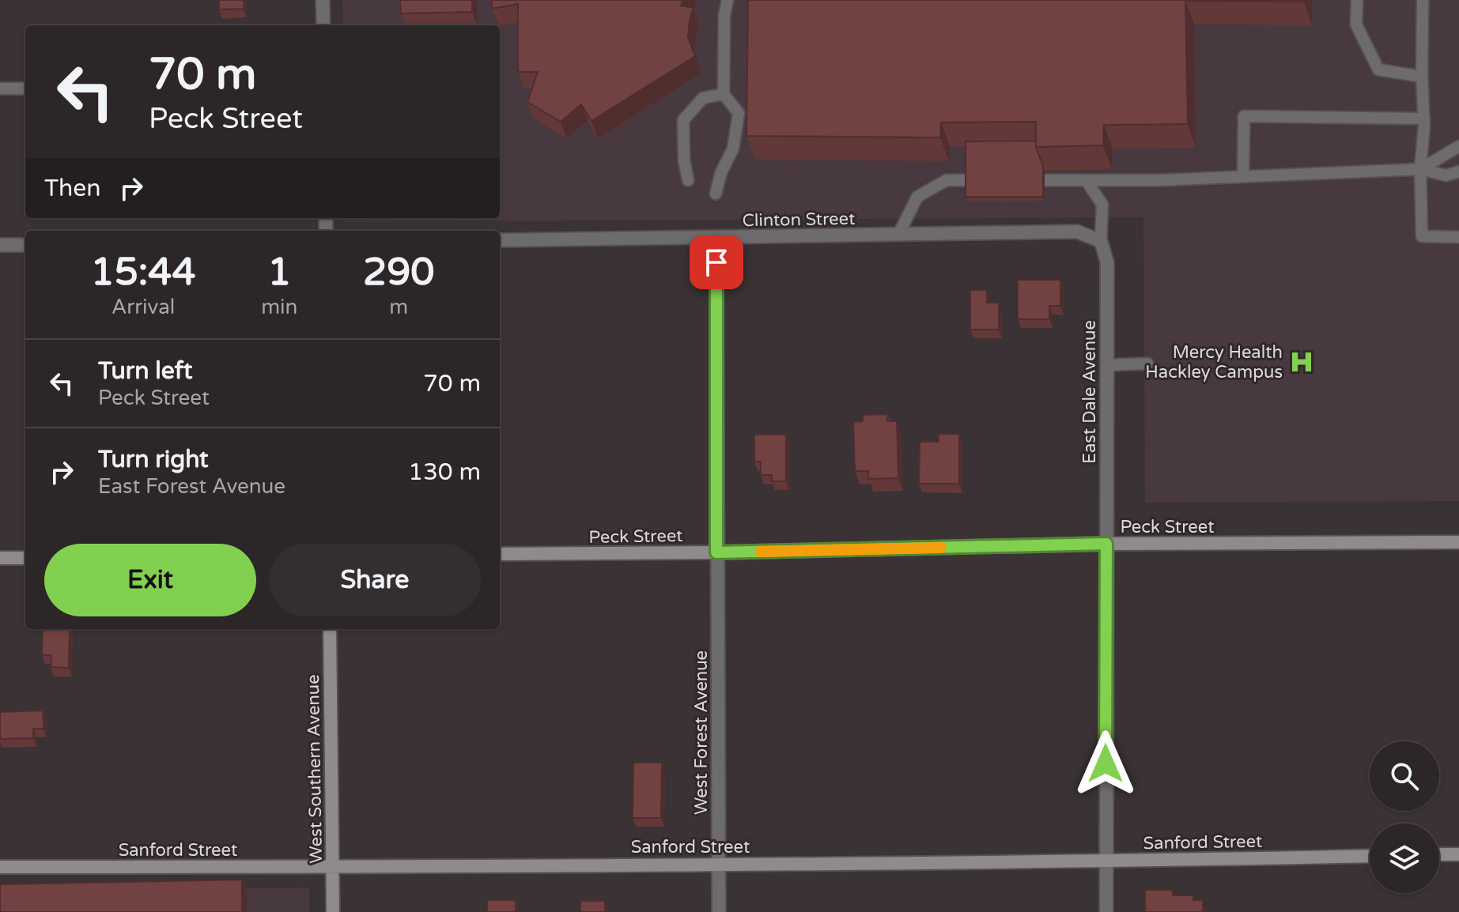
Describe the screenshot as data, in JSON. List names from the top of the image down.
{
  "streets": {
    "street": [
      "Clinton Street",
      "East Dale Avenue",
      "Peck Street",
      "West Forest Avenue",
      "West Southern Avenue",
      "Sanford Street"
    ]
  },
  "crossings": [
    ["Clinton Street", "East Dale Avenue"],
    ["Clinton Street", "West Forest Avenue"],
    ["East Dale Avenue", "Peck Street"],
    ["East Dale Avenue", "Sanford Street"],
    ["Peck Street", "West Forest Avenue"],
    ["West Forest Avenue", "Sanford Street"],
    ["West Southern Avenue", "Sanford Street"]
  ],
  "places": {
    "hospital": ["Mercy Health Hackley Campus"]
  },
  "page": {
    "turn": ["70 m", "Peck Street"],
    "then": "Then",
    "eta": [
      "15:44",
      "Arrival",
      "1",
      "min",
      "290",
      "m"
    ],
    "list": [
      {
        "name": "Turn left",
        "note": "Peck Street",
        "value": "70 m"
      },
      {
        "name": "Turn right",
        "note": "East Forest Avenue",
        "value": "130 m"
      }
    ],
    "buttons": ["Exit", "Share"]
  }
}
